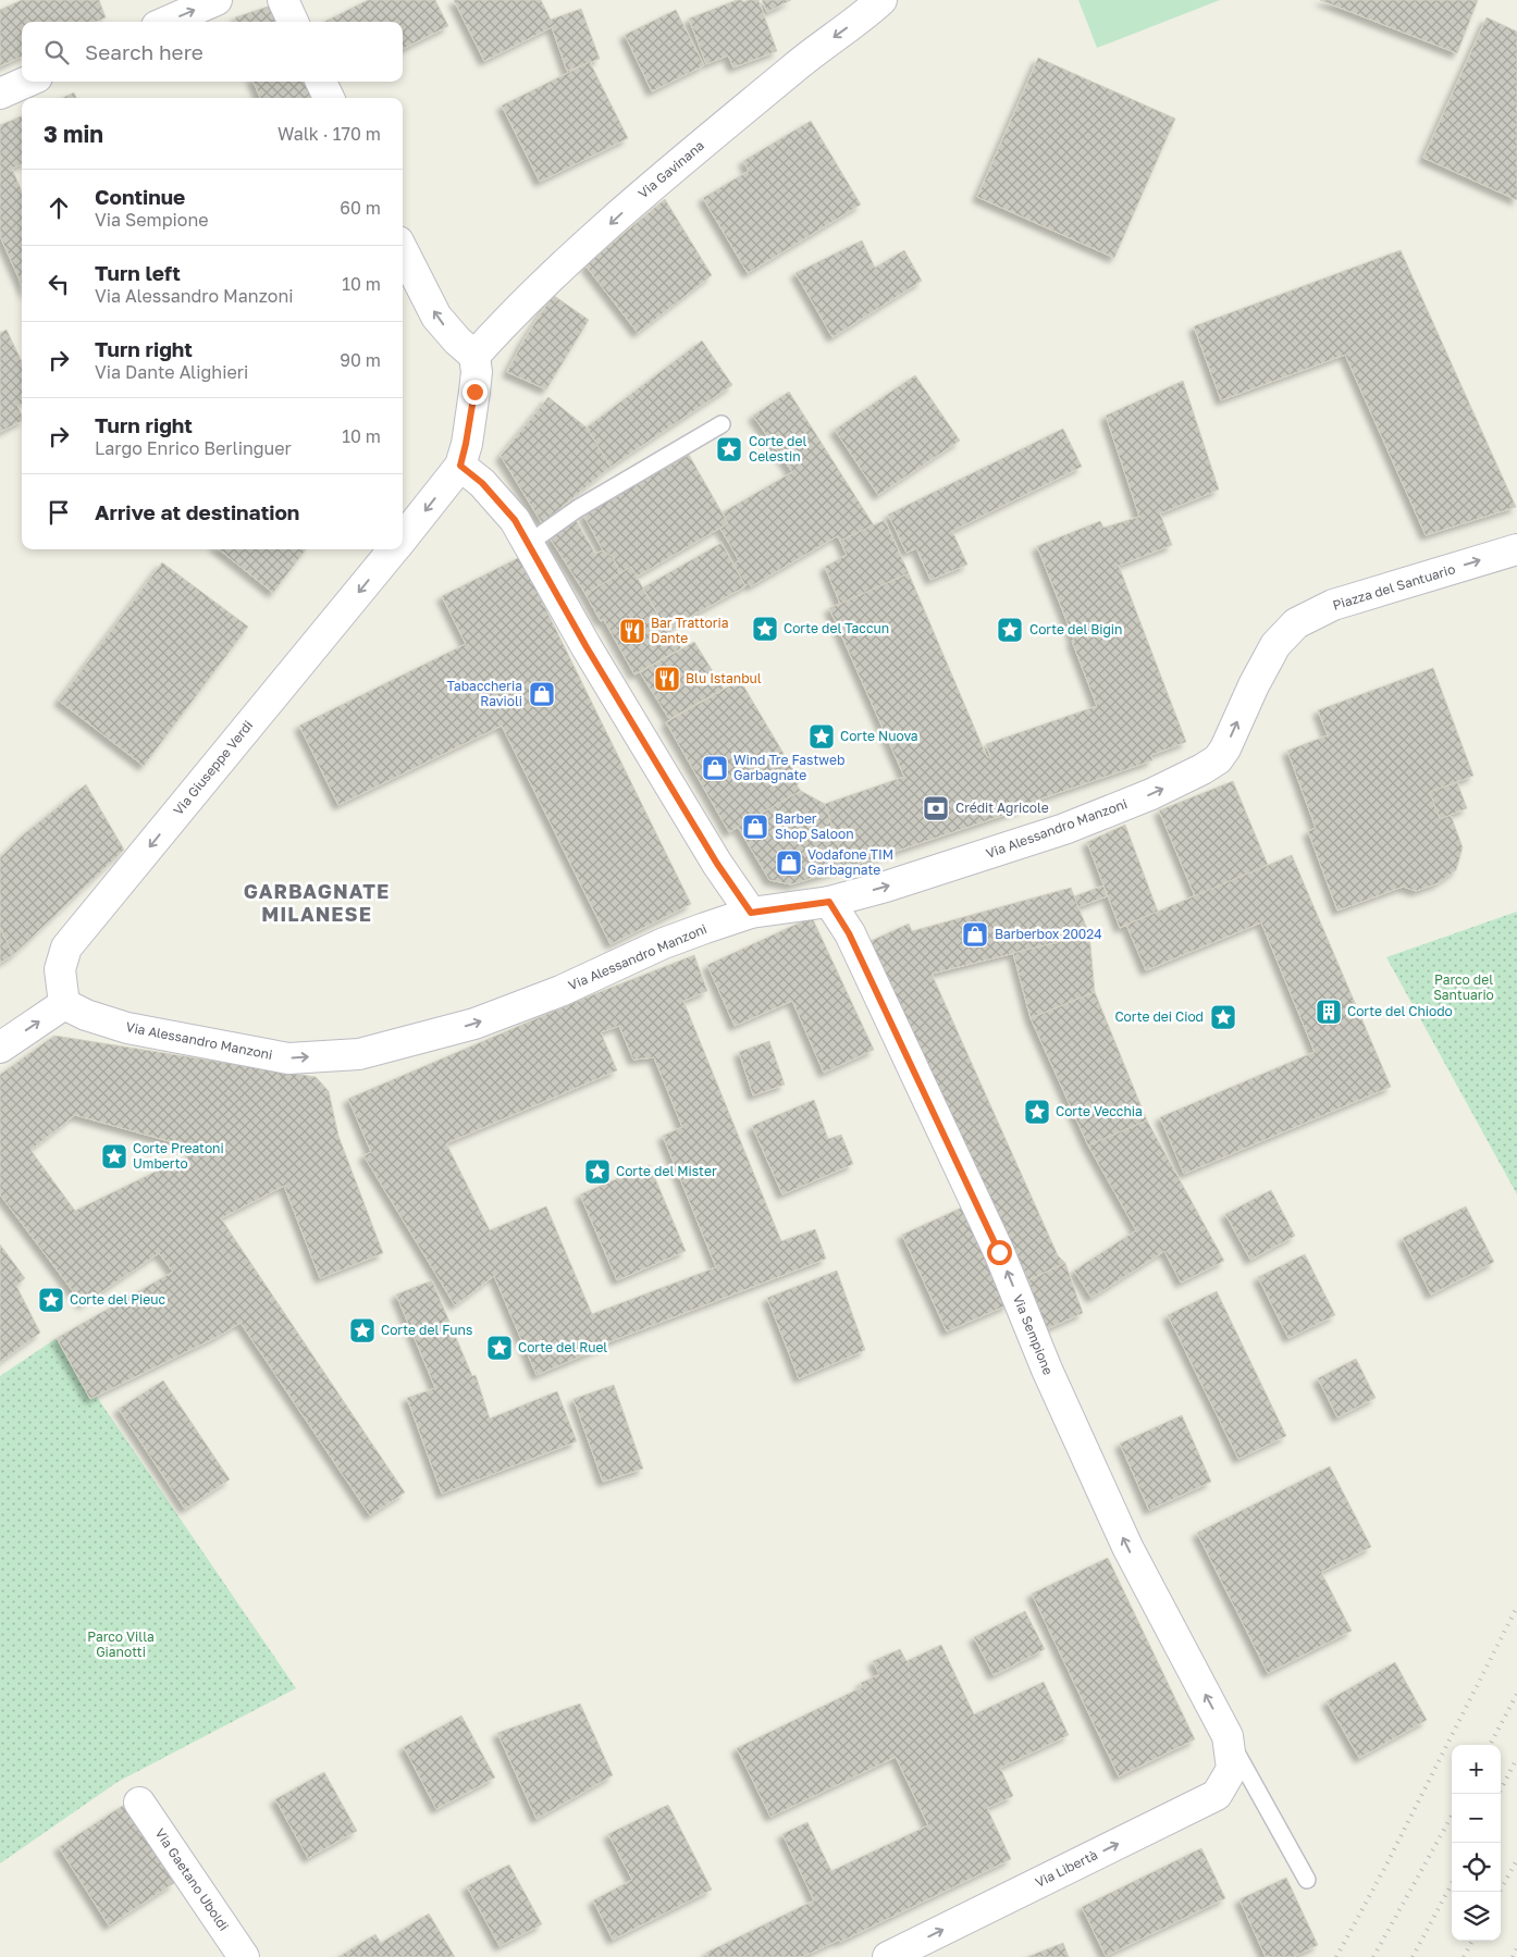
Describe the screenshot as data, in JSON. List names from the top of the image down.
{
  "streets": {
    "street": [
      "Via Gavinana",
      "Piazza del Santuario",
      "Via Giuseppe Verdi",
      "Via Alessandro Manzoni",
      "Via Sempione",
      "Via Libertà",
      "Via Gaetano Uboldi"
    ]
  },
  "crossings": [
    ["Piazza del Santuario", "Via Alessandro Manzoni"],
    ["Via Giuseppe Verdi", "Via Alessandro Manzoni"],
    ["Via Alessandro Manzoni", "Via Sempione"],
    ["Via Sempione", "Via Libertà"]
  ],
  "one_way": [
    "Via Gavinana",
    "Piazza del Santuario",
    "Via Giuseppe Verdi",
    "Via Alessandro Manzoni",
    "Via Sempione",
    "Via Libertà"
  ],
  "districts": ["GARBAGNATE MILANESE"],
  "parks": ["Parco del Santuario", "Parco Villa Gianotti"],
  "places": {
    "place": [
      "Corte del Celestin",
      "Corte del Taccun",
      "Corte del Bigin",
      "Corte Nuova",
      "Corte dei Ciod",
      "Corte Vecchia",
      "Corte Preatoni Umberto",
      "Corte del Mister",
      "Corte del Pieuc",
      "Corte del Funs",
      "Corte del Ruel"
    ],
    "restaurant": ["Bar Trattoria Dante", "Blu Istanbul"],
    "shop": [
      "Tabaccheria Ravioli",
      "Wind Tre Fastweb Garbagnate",
      "Barber Shop Saloon",
      "Vodafone TIM Garbagnate",
      "Barberbox 20024"
    ],
    "bank": ["Crédit Agricole"],
    "building": ["Corte del Chiodo"]
  },
  "page": {
    "search": "Search here",
    "heading": ["3 min", "Walk · 170 m"],
    "list": [
      ["Continue", "Via Sempione", "60 m"],
      ["Turn left", "Via Alessandro Manzoni", "10 m"],
      ["Turn right", "Via Dante Alighieri", "90 m"],
      ["Turn right", "Largo Enrico Berlinguer", "10 m"],
      "Arrive at destination"
    ],
    "map_buttons": ["+", "−"]
  }
}
